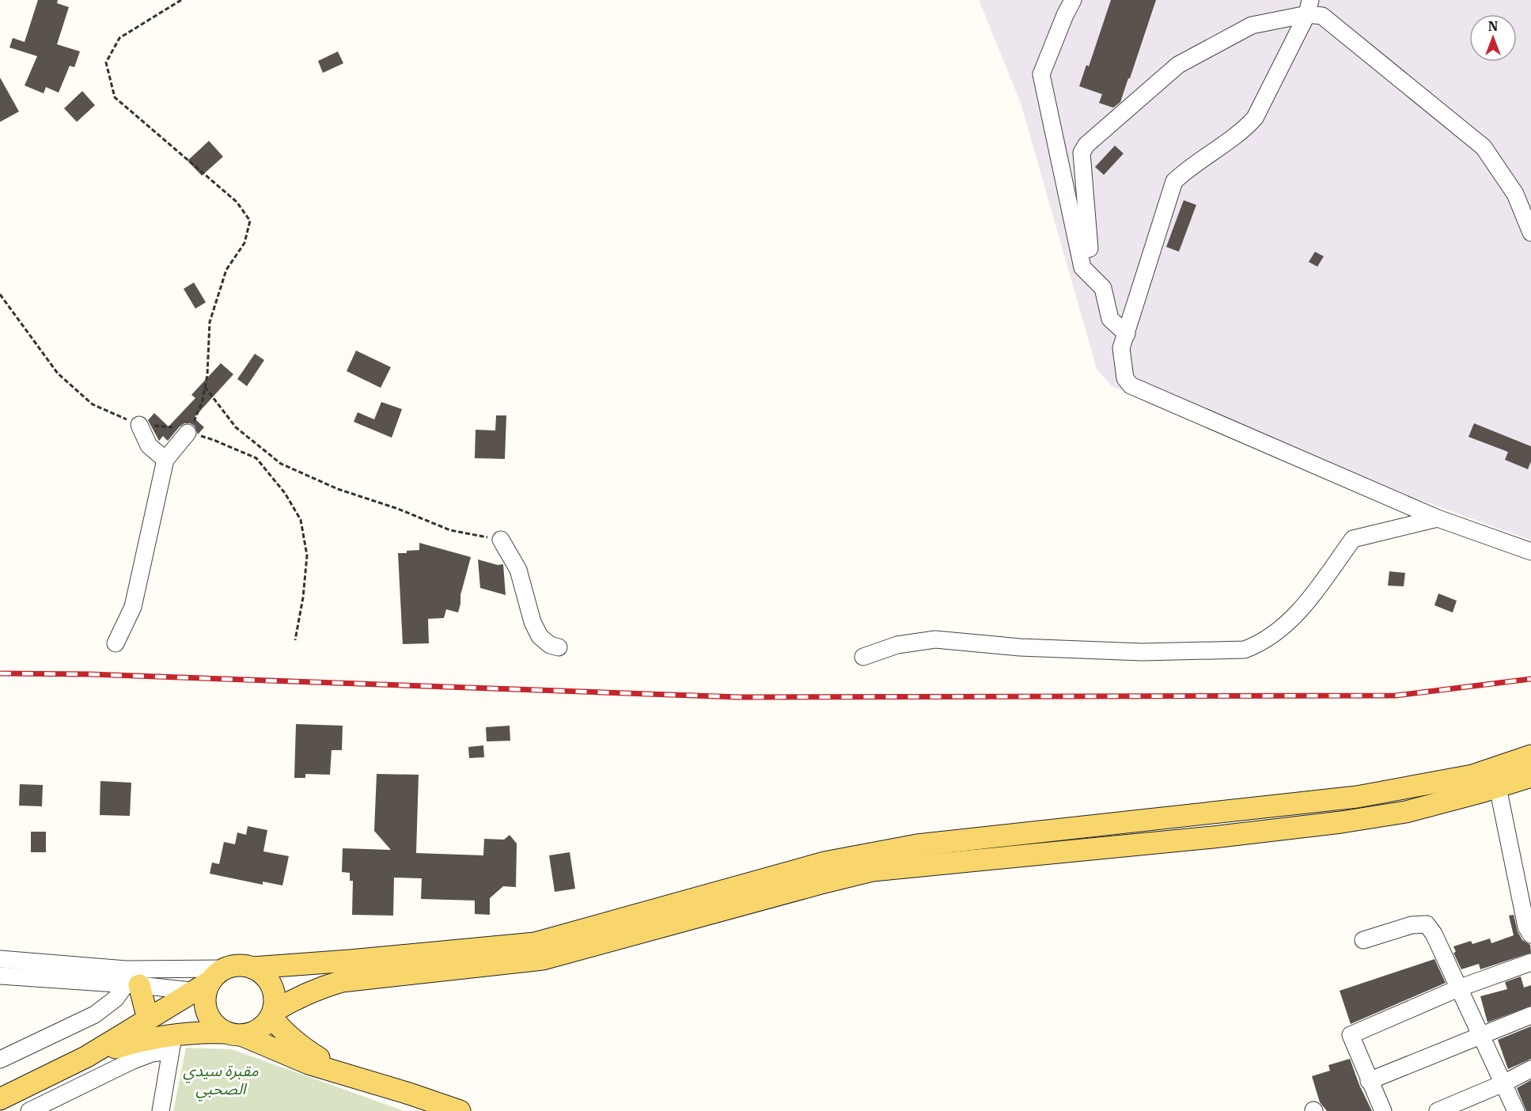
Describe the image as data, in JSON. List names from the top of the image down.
{
  "parks": ["مقبرة سيدي الصحبي"],
  "north": "top"
}
